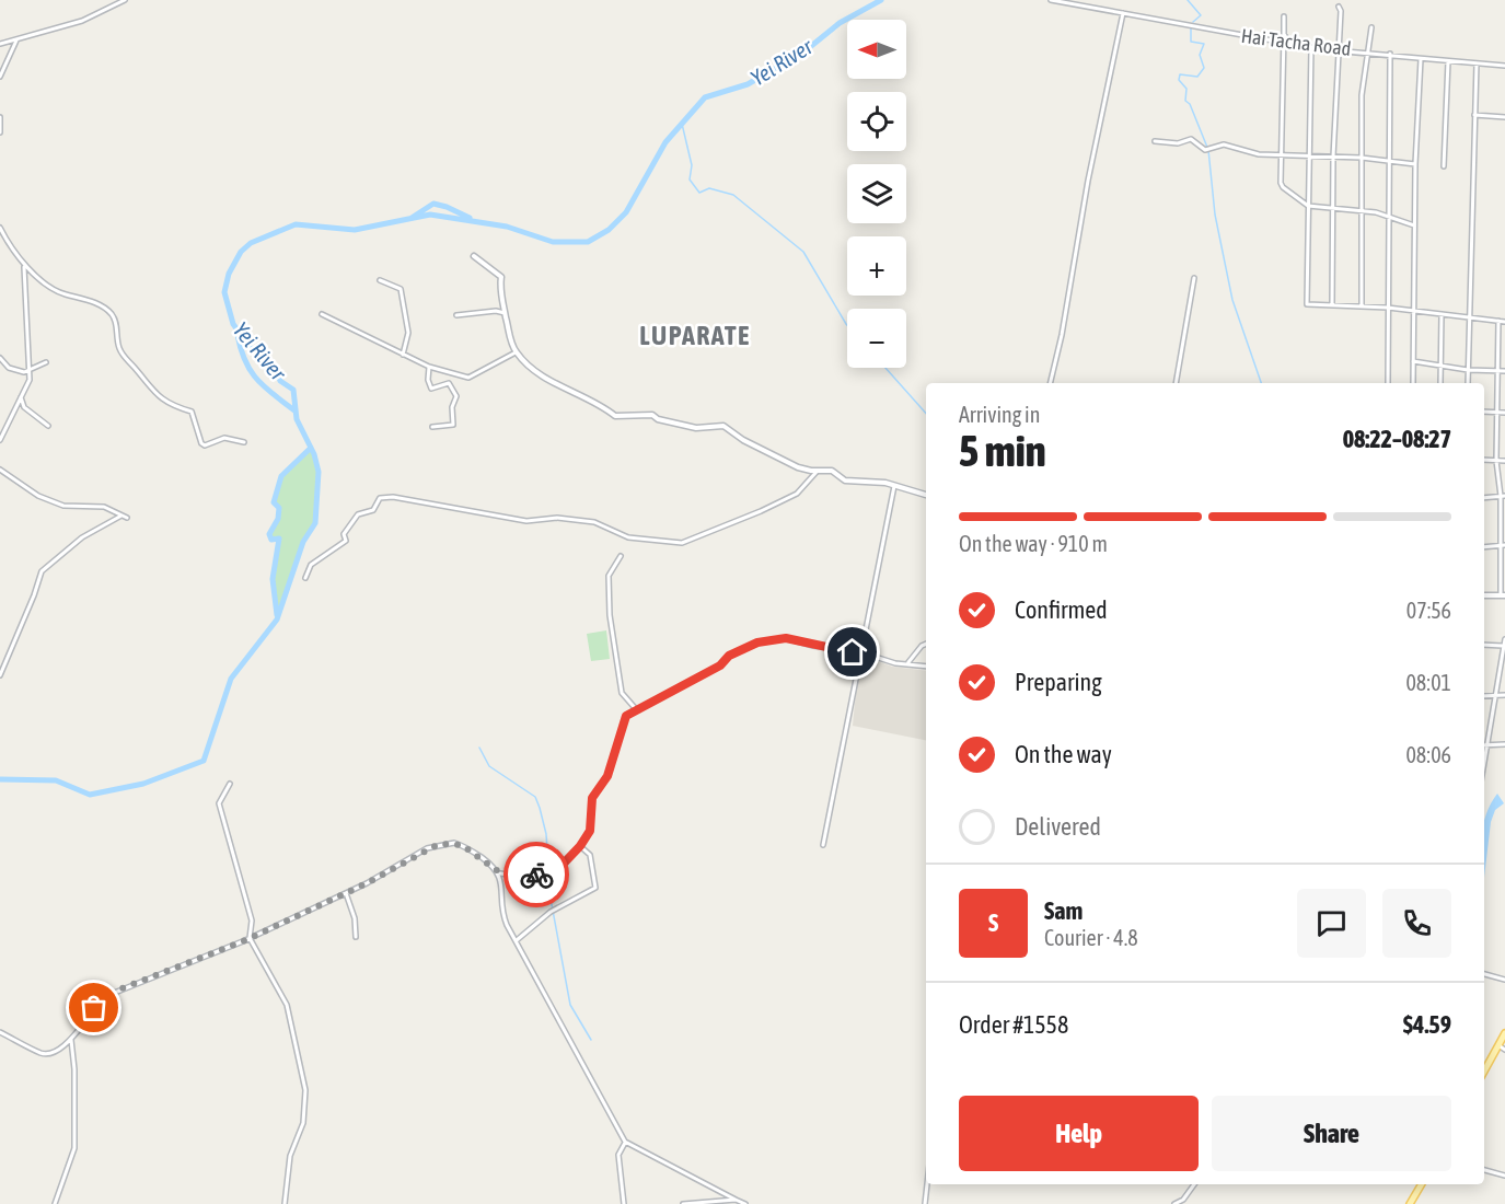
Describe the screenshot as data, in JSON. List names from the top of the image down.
{
  "streets": {
    "street": ["Hai Tacha Road"]
  },
  "districts": ["LUPARATE"],
  "water": ["Yei River"],
  "north": "left",
  "page": {
    "map_buttons": ["+", "−"],
    "heading": ["5 min", "Arriving in", "08:22–08:27"],
    "panel": [
      "Sam",
      "Courier · 4.8",
      "Order #1558",
      "$4.59"
    ],
    "bar": "On the way · 910 m",
    "list": [
      ["Confirmed", "07:56"],
      ["Preparing", "08:01"],
      ["On the way", "08:06"],
      "Delivered"
    ],
    "round": "S",
    "buttons": ["Help", "Share"]
  }
}
